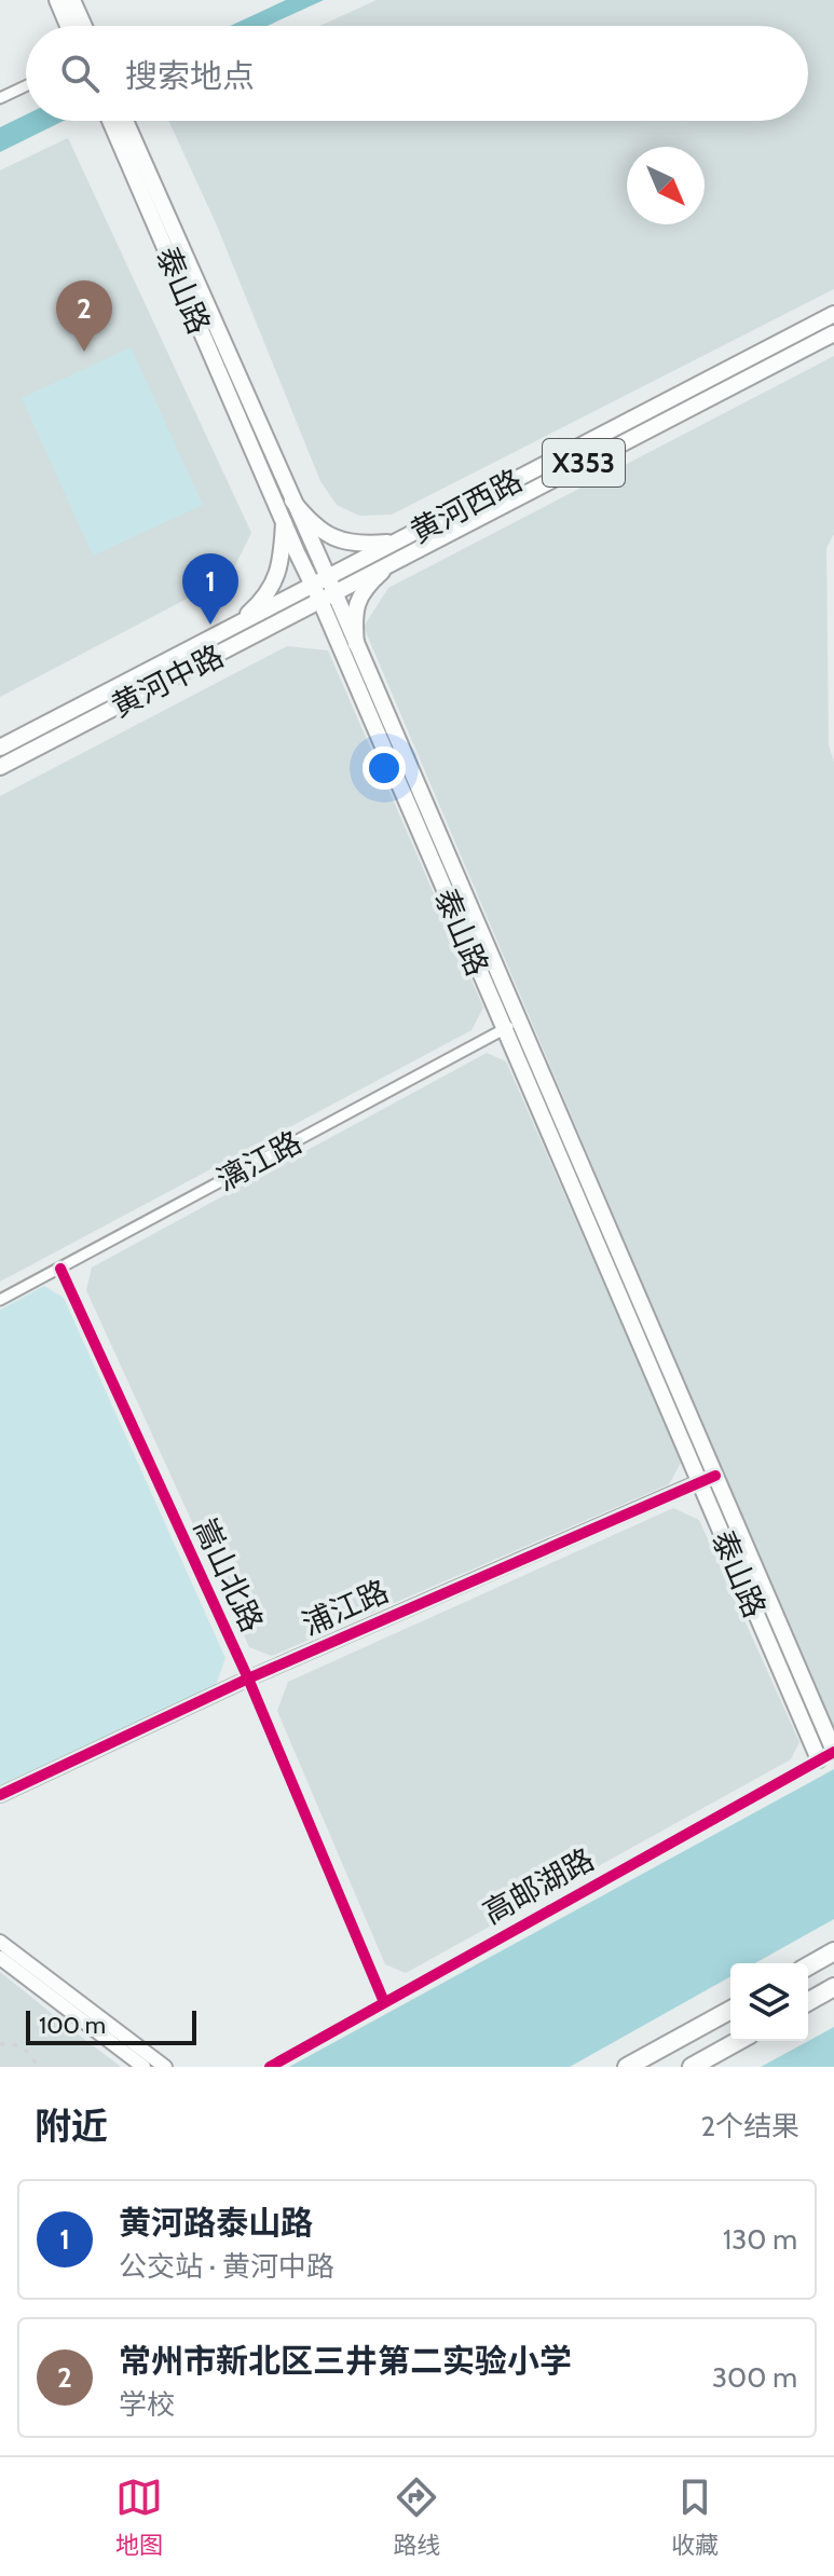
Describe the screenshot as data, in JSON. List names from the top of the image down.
{
  "streets": {
    "main road": [
      "泰山路",
      "X353",
      "黄河西路",
      "黄河中路"
    ],
    "street": [
      "漓江路",
      "嵩山北路",
      "浦江路",
      "高邮湖路"
    ]
  },
  "crossings": [
    ["泰山路", "黄河西路"],
    ["泰山路", "黄河中路"],
    ["泰山路", "漓江路"],
    ["泰山路", "浦江路"],
    ["泰山路", "高邮湖路"],
    ["黄河西路", "黄河中路"],
    ["漓江路", "嵩山北路"],
    ["嵩山北路", "浦江路"],
    ["嵩山北路", "高邮湖路"]
  ],
  "scale_bar": "100 m",
  "north": "bottom right",
  "page": {
    "search": "搜索地点",
    "pins": ["2", "1"],
    "scale": "100 m",
    "heading": ["附近", "2个结果"],
    "list": [
      {
        "mark": "1",
        "name": "黄河路泰山路",
        "note": "公交站 · 黄河中路",
        "value": "130 m"
      },
      {
        "mark": "2",
        "name": "常州市新北区三井第二实验小学",
        "note": "学校",
        "value": "300 m"
      }
    ],
    "nav": ["地图", "路线", "收藏"]
  }
}
